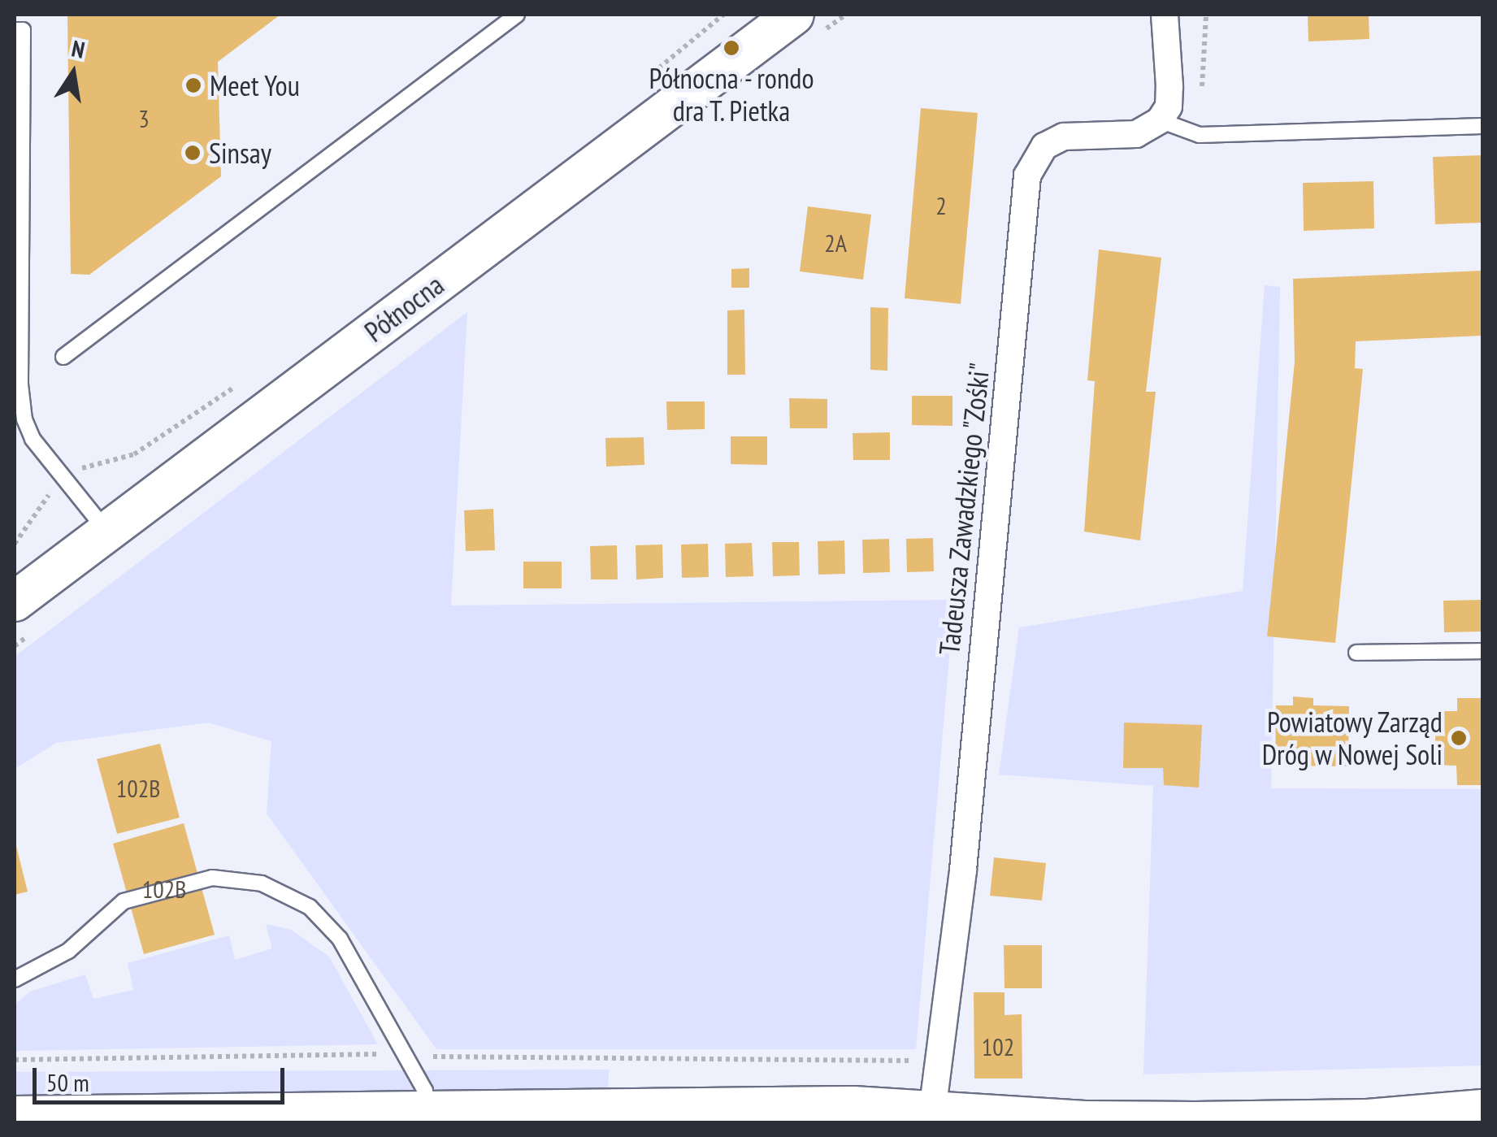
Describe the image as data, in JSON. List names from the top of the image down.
{
  "streets": {
    "street": ["Północna", "Tadeusza Zawadzkiego \"Zośki\""]
  },
  "places": [
    "Północna - rondo dra T. Pietka",
    "Meet You",
    "Sinsay",
    "Powiatowy Zarząd Dróg w Nowej Soli"
  ],
  "house_numbers": [
    "3",
    "2",
    "2A",
    "102B",
    "102B",
    "102"
  ],
  "scale_bar": "50 m",
  "north": "top"
}
